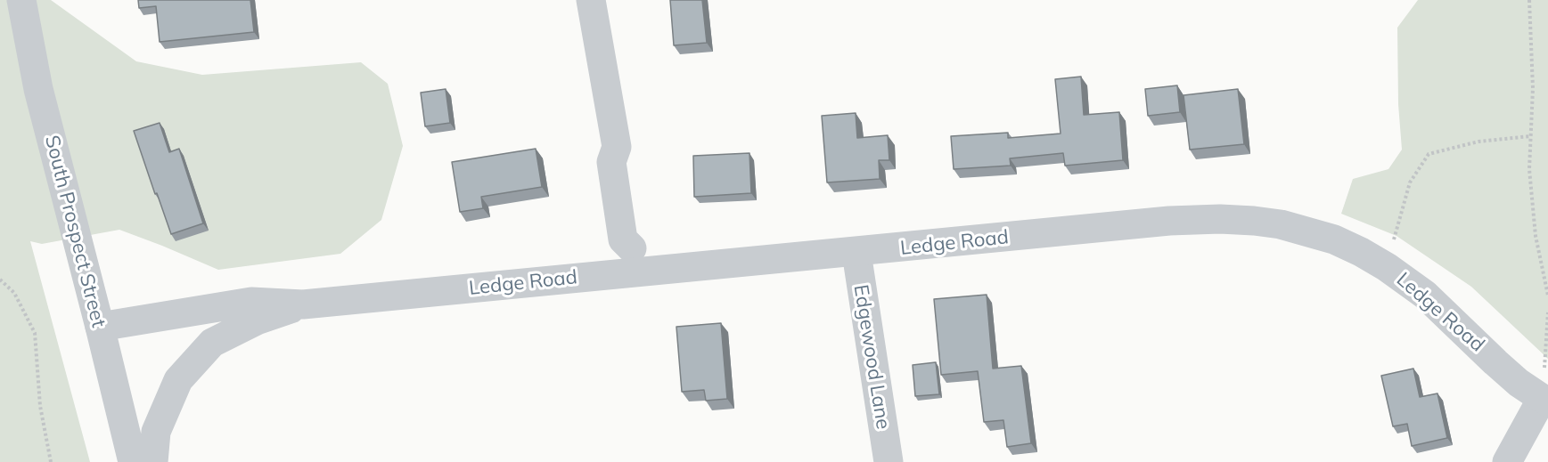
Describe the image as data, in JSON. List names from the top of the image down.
{
  "streets": {
    "street": ["South Prospect Street", "Ledge Road", "Edgewood Lane"]
  },
  "crossings": [
    ["South Prospect Street", "Ledge Road"],
    ["Ledge Road", "Edgewood Lane"]
  ]
}
